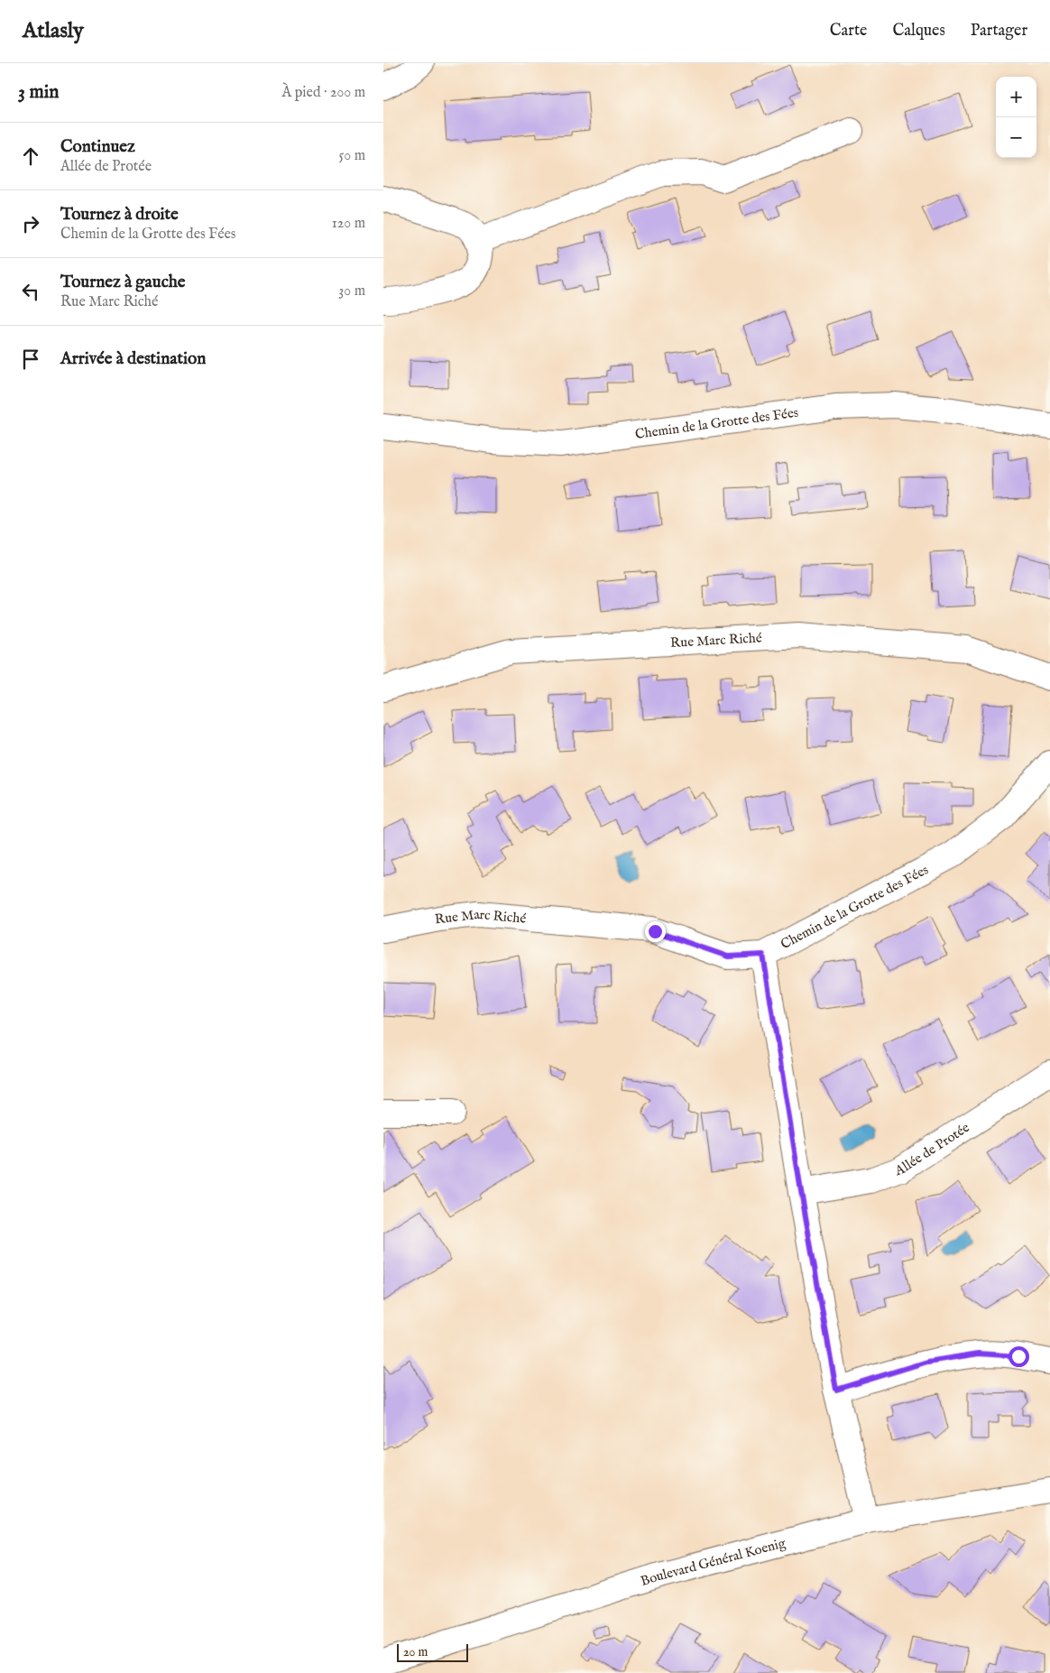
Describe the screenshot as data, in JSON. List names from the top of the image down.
{
  "streets": {
    "street": [
      "Chemin de la Grotte des Fées",
      "Rue Marc Riché",
      "Allée de Protée",
      "Boulevard Général Koenig"
    ]
  },
  "crossings": [
    ["Chemin de la Grotte des Fées", "Rue Marc Riché"]
  ],
  "scale_bar": "20 m",
  "page": {
    "header": "Atlasly",
    "nav": ["Carte", "Calques", "Partager"],
    "heading": ["3 min", "À pied · 200 m"],
    "map_buttons": ["+", "−"],
    "list": [
      ["Continuez", "Allée de Protée", "50 m"],
      ["Tournez à droite", "Chemin de la Grotte des Fées", "120 m"],
      ["Tournez à gauche", "Rue Marc Riché", "30 m"],
      "Arrivée à destination"
    ],
    "scale": "20 m"
  }
}
